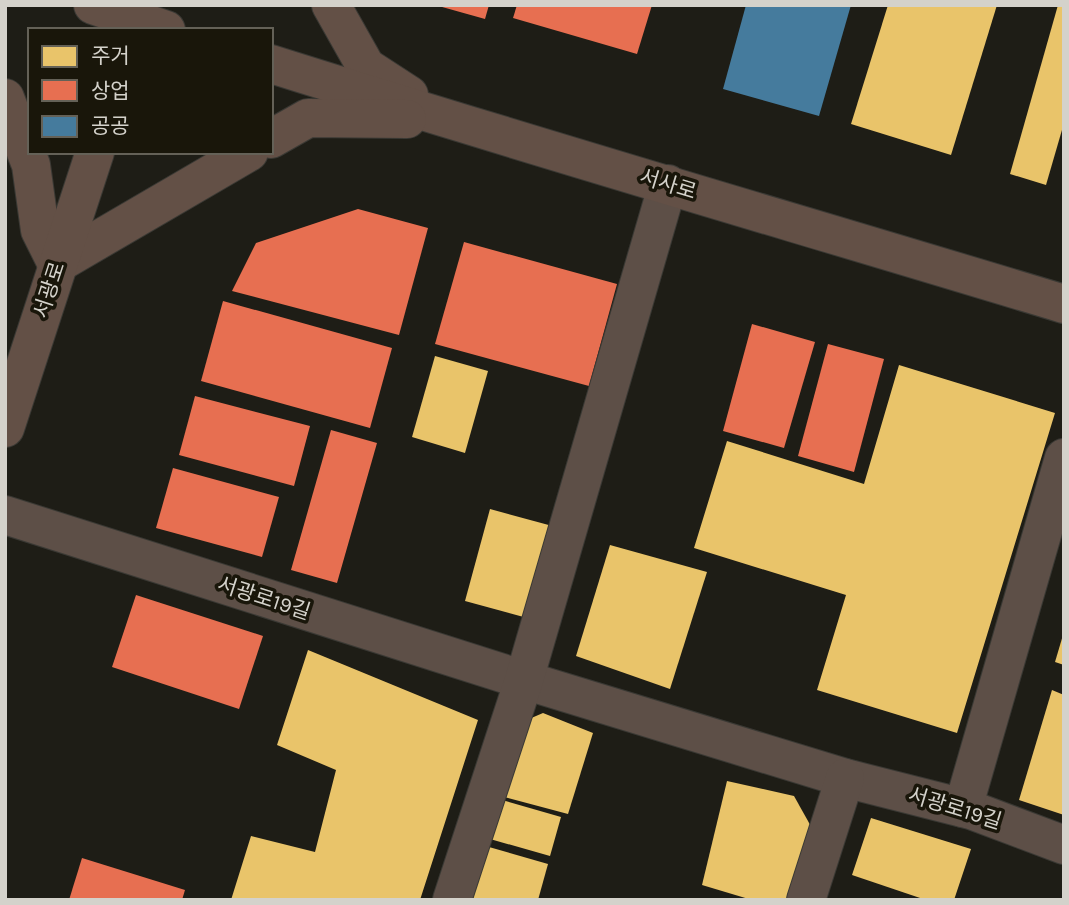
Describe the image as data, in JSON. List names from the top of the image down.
{
  "streets": {
    "main road": ["서사로", "서광로"],
    "street": ["서광로19길"]
  },
  "legend": ["주거", "상업", "공공"]
}
